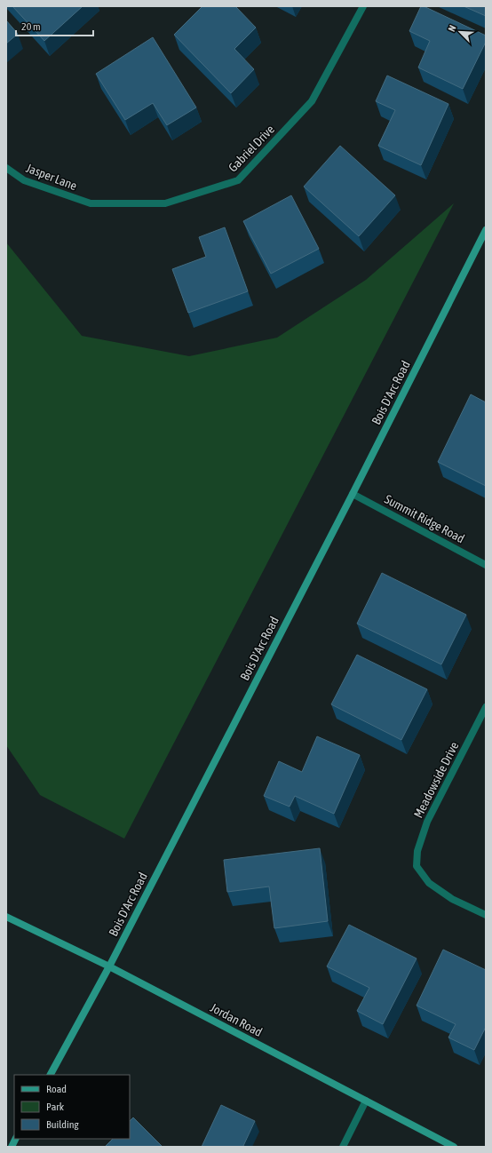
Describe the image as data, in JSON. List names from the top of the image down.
{
  "streets": {
    "street": [
      "Gabriel Drive",
      "Jasper Lane",
      "Bois D'Arc Road",
      "Summit Ridge Road",
      "Meadowside Drive",
      "Jordan Road"
    ]
  },
  "crossings": [
    ["Gabriel Drive", "Jasper Lane"],
    ["Bois D'Arc Road", "Summit Ridge Road"],
    ["Bois D'Arc Road", "Jordan Road"]
  ],
  "legend": ["Road", "Park", "Building"],
  "scale_bar": "20 m",
  "north": "top left"
}
